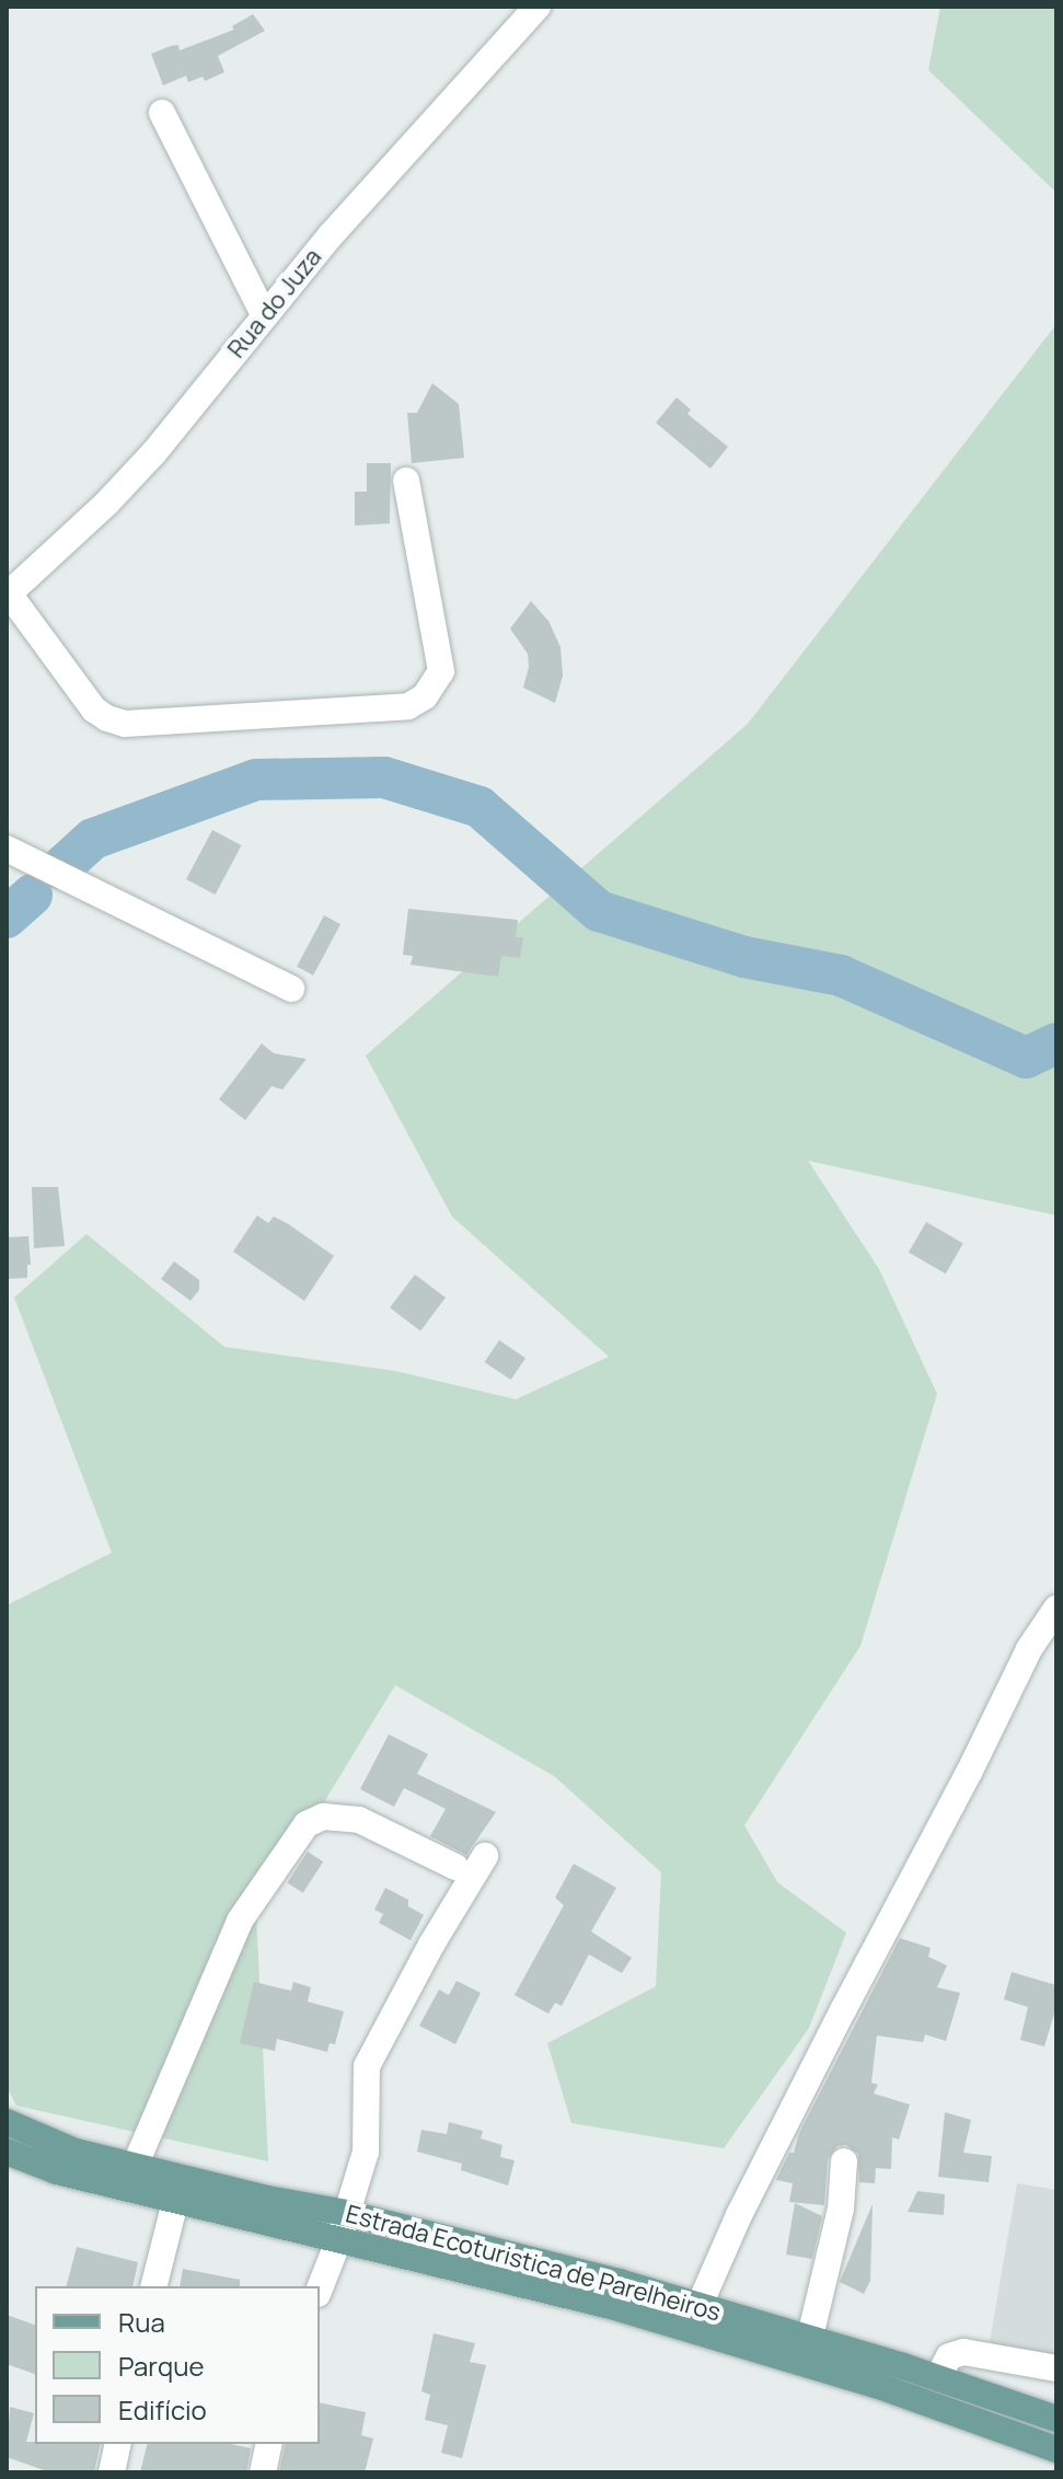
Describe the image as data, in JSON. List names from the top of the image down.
{
  "streets": {
    "main road": ["Estrada Ecoturistica de Parelheiros"],
    "street": ["Rua do Juza"]
  },
  "legend": ["Rua", "Parque", "Edifício"]
}
